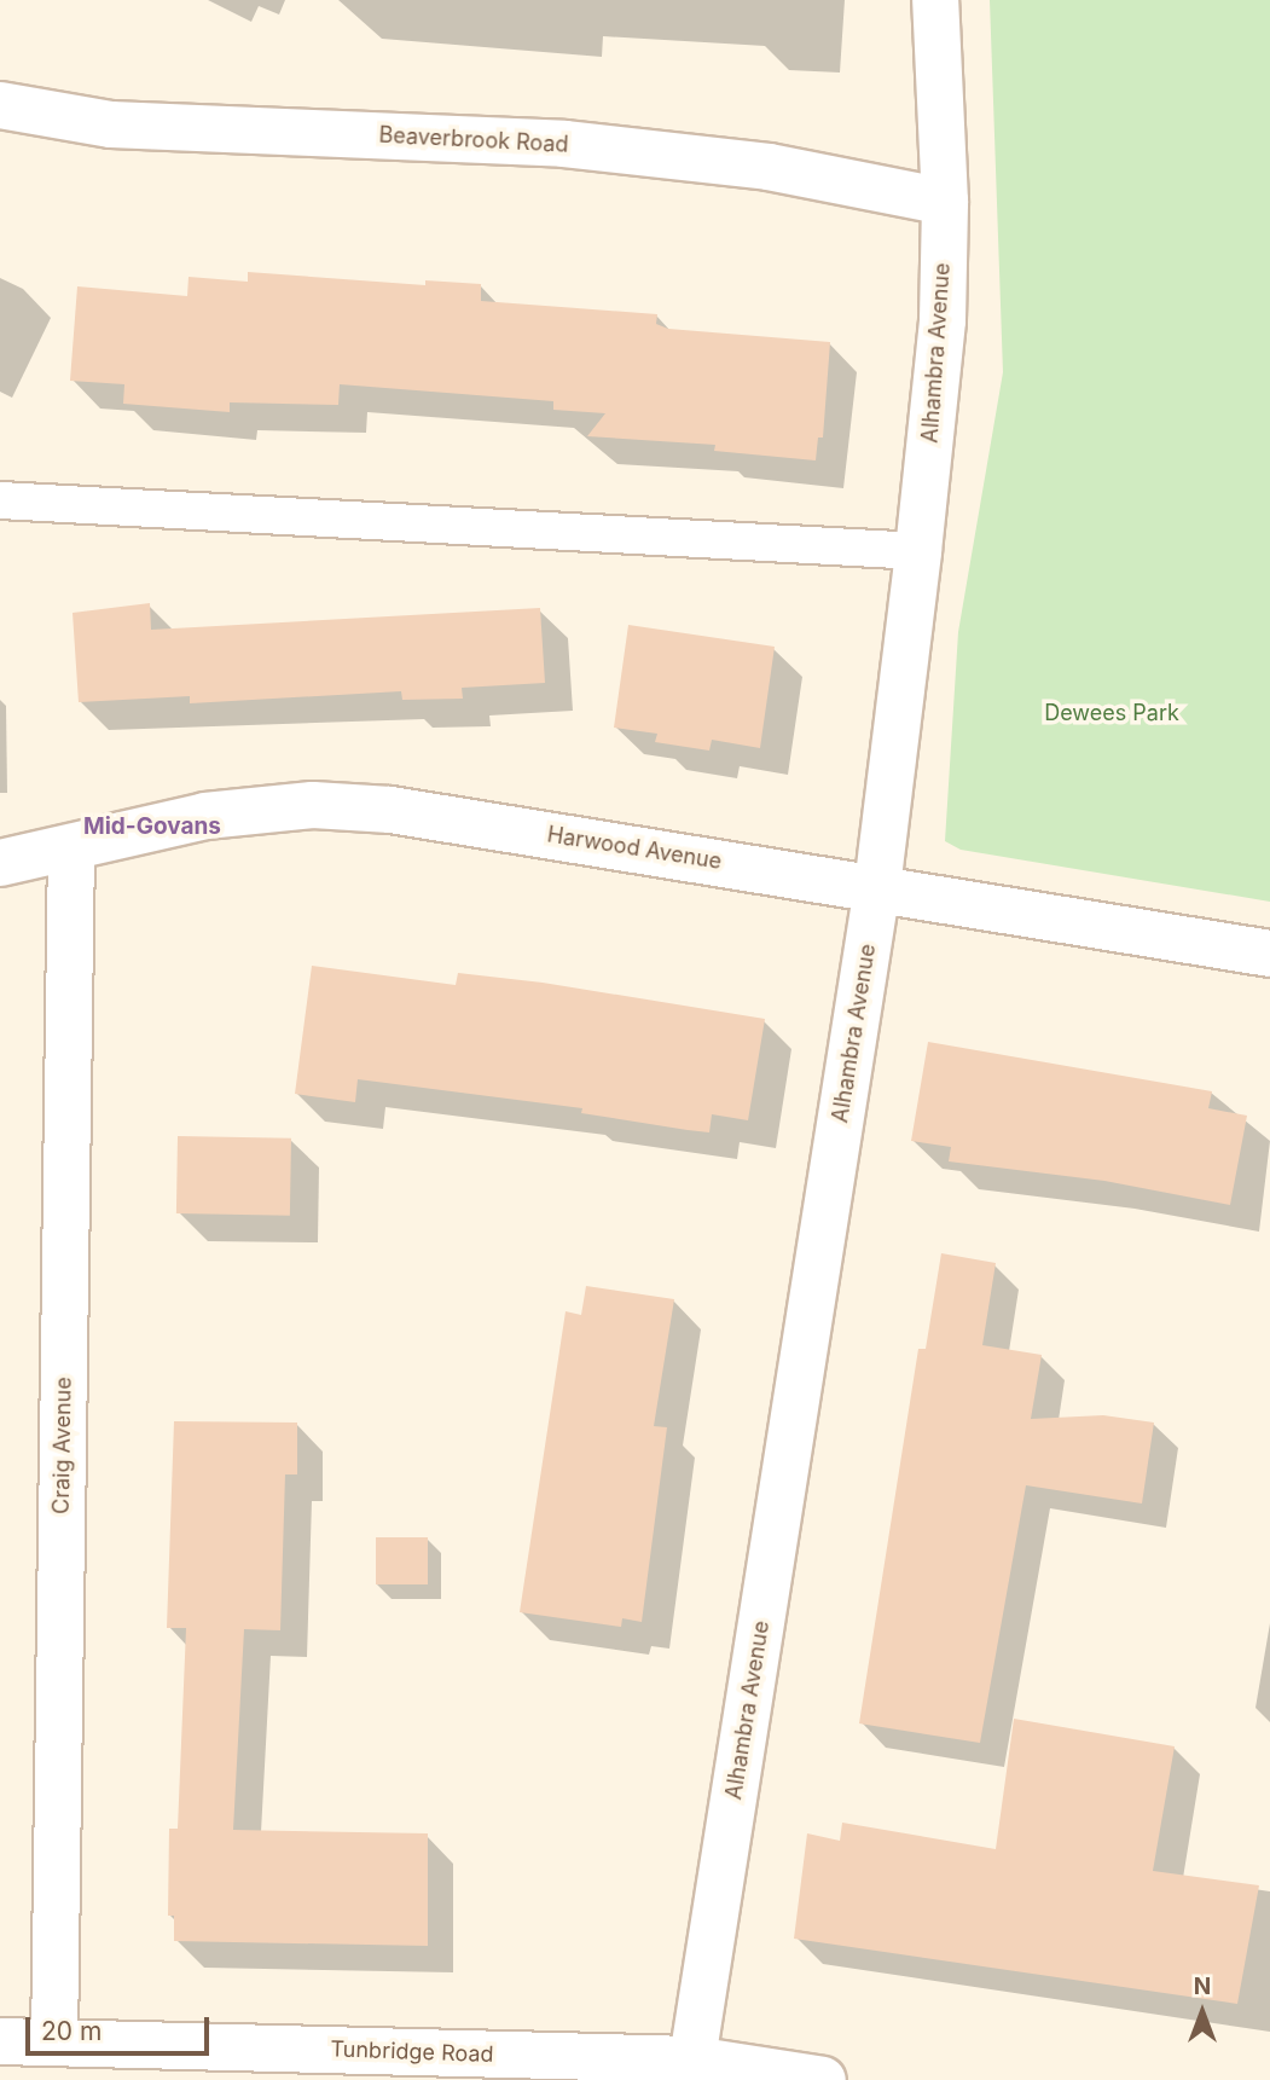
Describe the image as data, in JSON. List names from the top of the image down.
{
  "streets": {
    "street": [
      "Beaverbrook Road",
      "Alhambra Avenue",
      "Harwood Avenue",
      "Craig Avenue",
      "Tunbridge Road"
    ]
  },
  "crossings": [
    ["Beaverbrook Road", "Alhambra Avenue"],
    ["Alhambra Avenue", "Harwood Avenue"],
    ["Alhambra Avenue", "Tunbridge Road"],
    ["Harwood Avenue", "Craig Avenue"],
    ["Craig Avenue", "Tunbridge Road"]
  ],
  "districts": ["Mid-Govans"],
  "parks": ["Dewees Park"],
  "scale_bar": "20 m",
  "north": "top"
}
